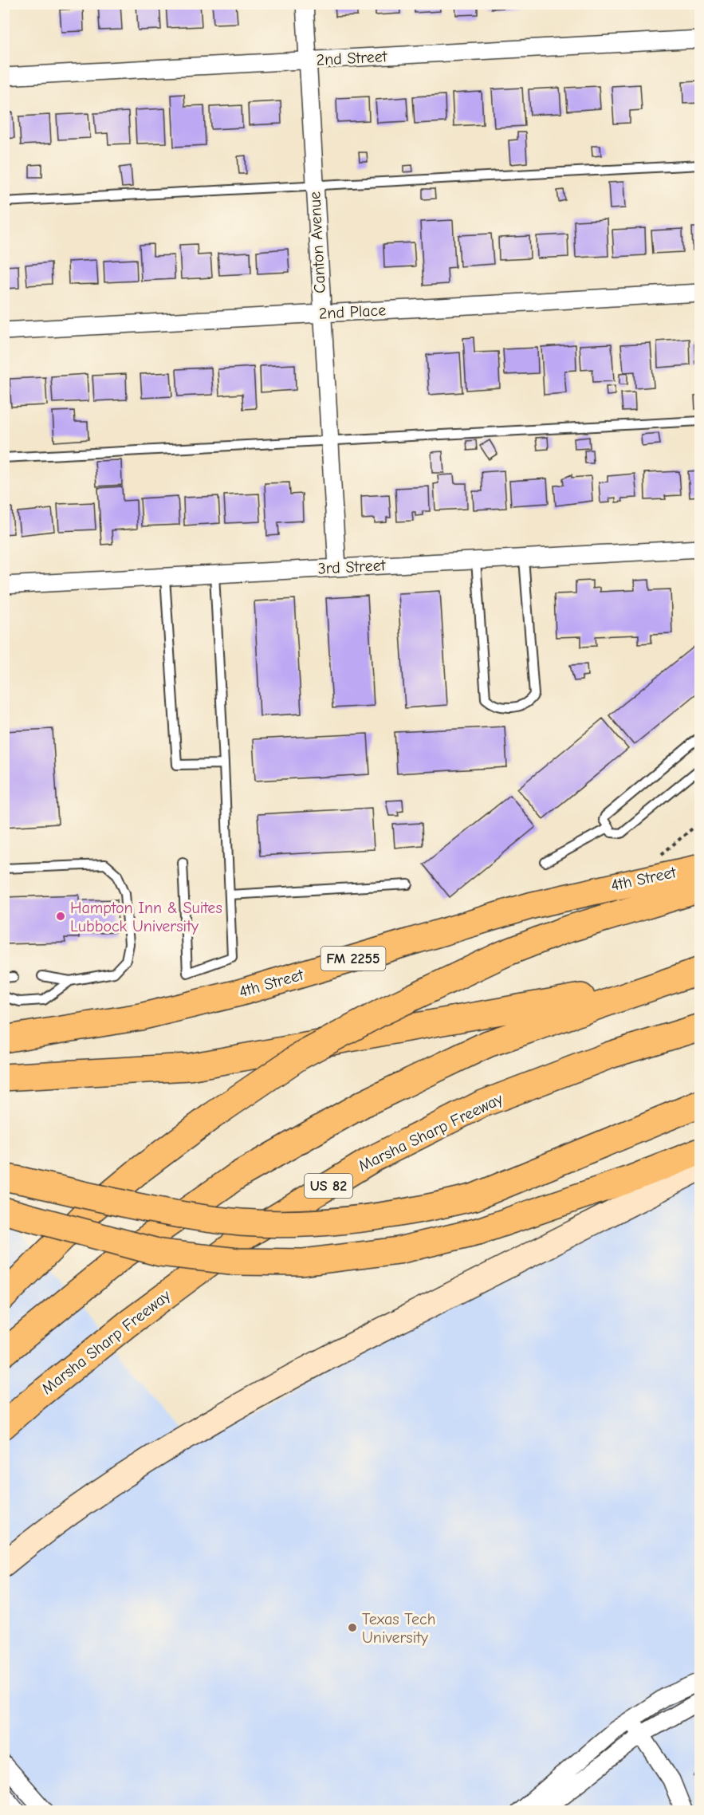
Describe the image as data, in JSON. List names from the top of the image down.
{
  "streets": {
    "main road": [
      "4th Street",
      "FM 2255",
      "Marsha Sharp Freeway",
      "US 82"
    ],
    "street": [
      "2nd Street",
      "Canton Avenue",
      "2nd Place",
      "3rd Street"
    ]
  },
  "crossings": [
    ["2nd Street", "Canton Avenue"],
    ["Canton Avenue", "2nd Place"],
    ["Canton Avenue", "3rd Street"]
  ],
  "places": ["Hampton Inn & Suites Lubbock University", "Texas Tech University"]
}
